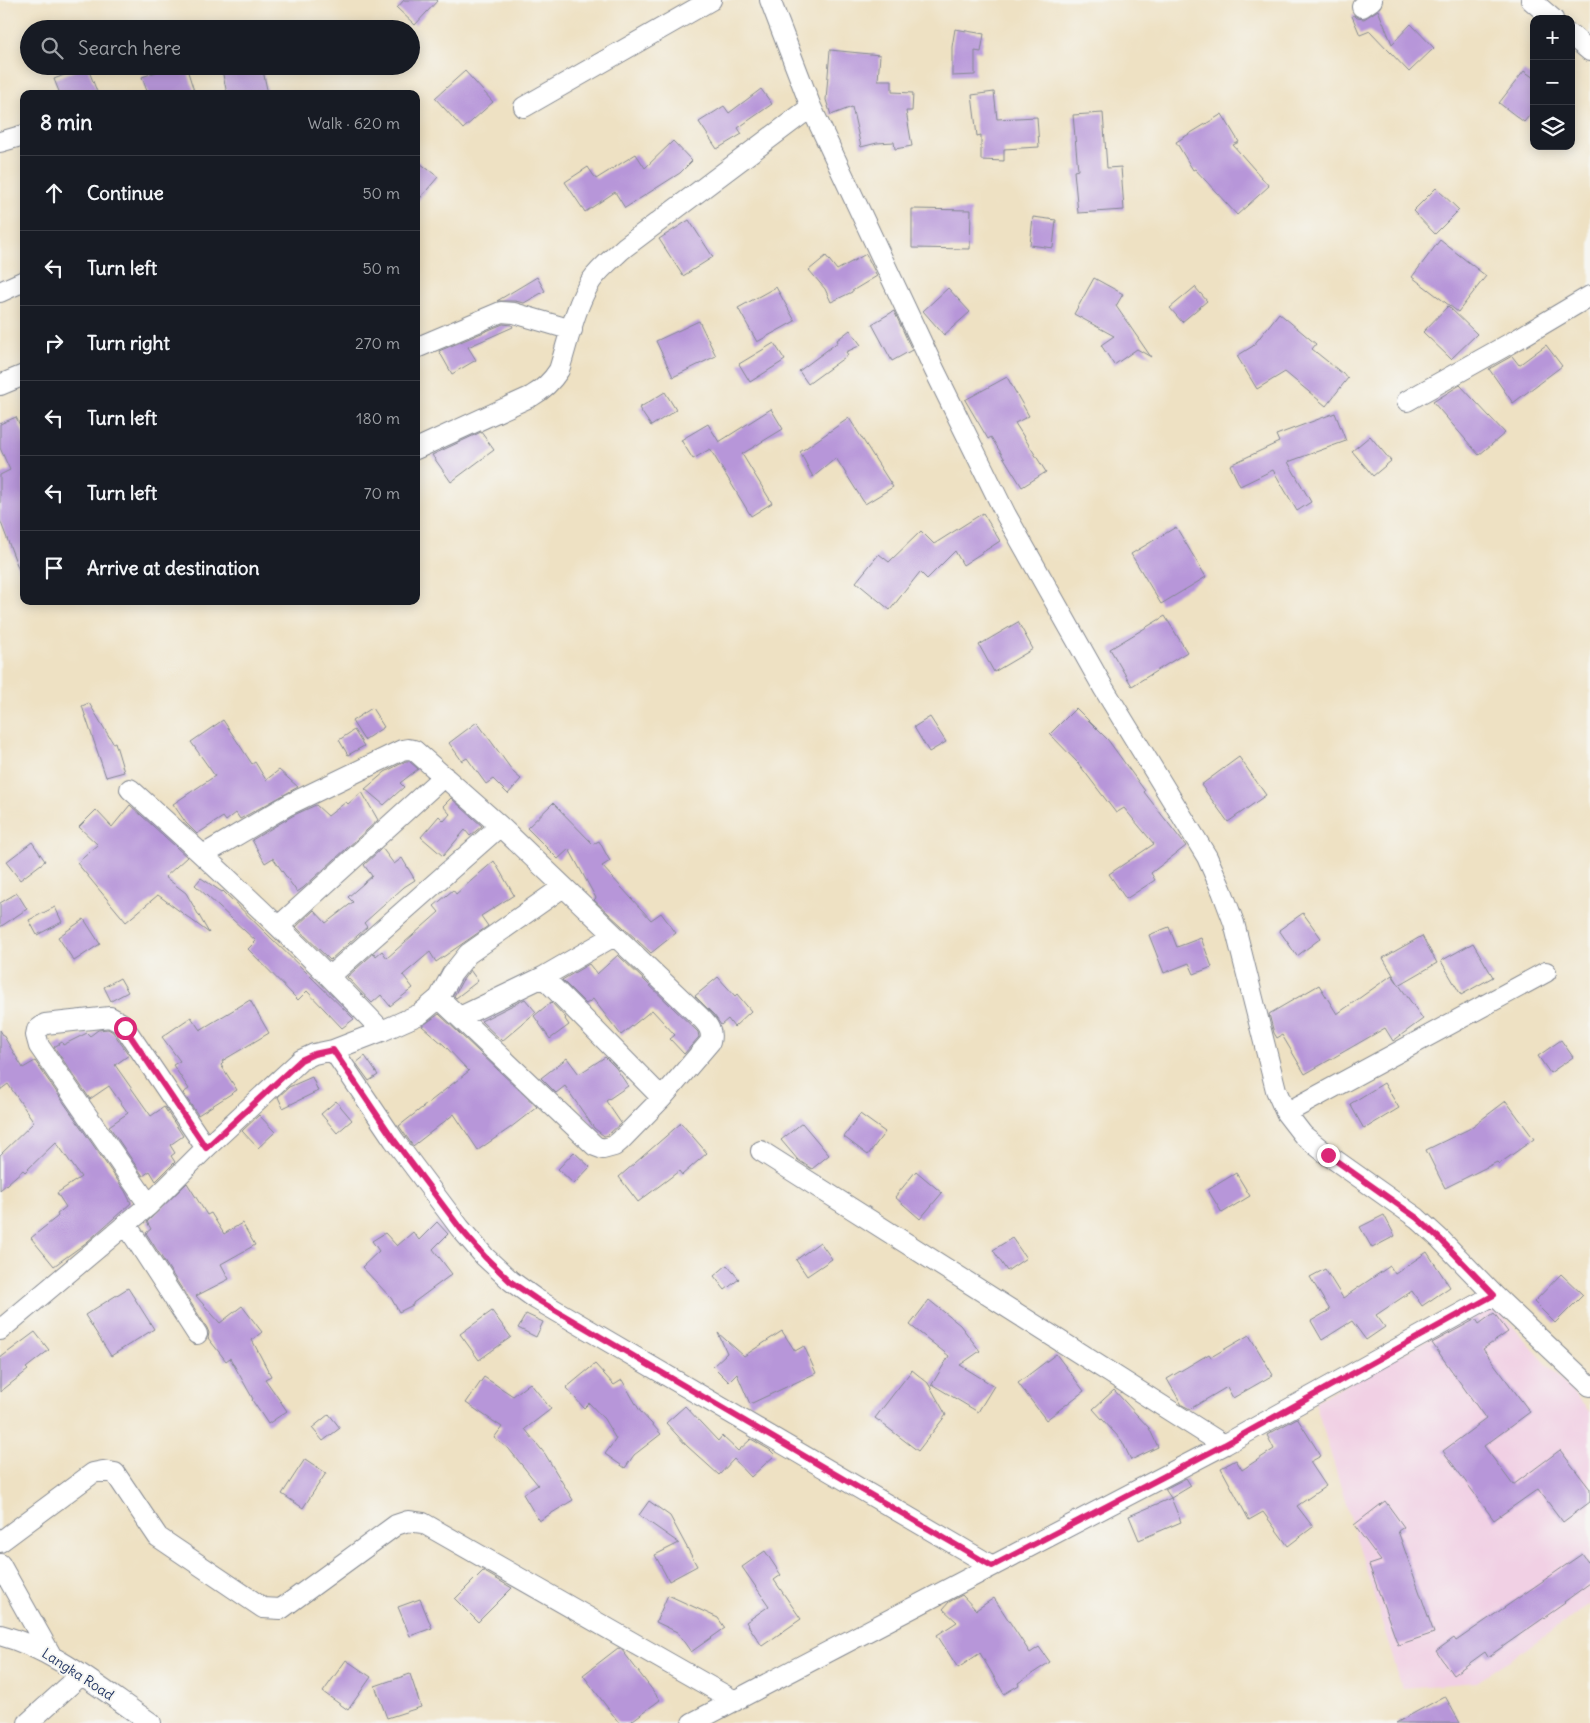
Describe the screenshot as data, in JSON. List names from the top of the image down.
{
  "streets": {
    "street": ["Langka Road"]
  },
  "page": {
    "map_buttons": ["+", "−"],
    "search": "Search here",
    "heading": ["8 min", "Walk · 620 m"],
    "list": [
      ["Continue", "50 m"],
      ["Turn left", "50 m"],
      ["Turn right", "270 m"],
      ["Turn left", "180 m"],
      ["Turn left", "70 m"],
      "Arrive at destination"
    ]
  }
}
